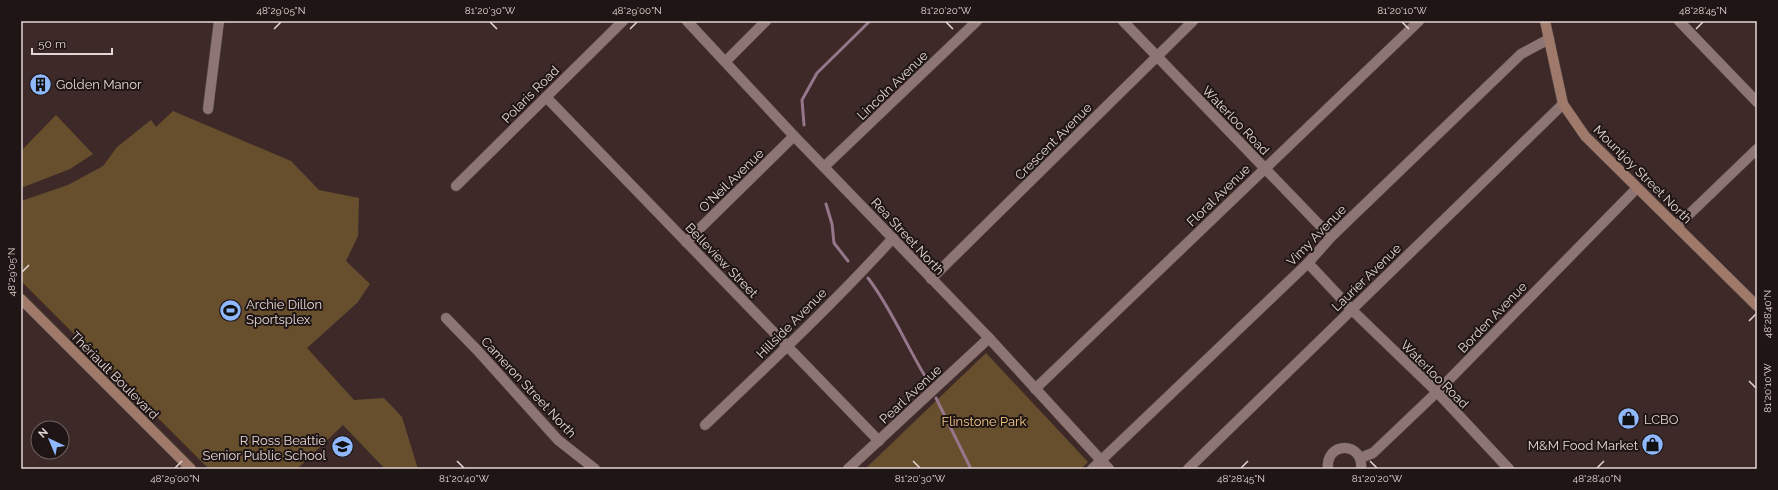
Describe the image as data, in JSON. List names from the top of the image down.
{
  "streets": {
    "street": [
      "Lincoln Avenue",
      "Polaris Road",
      "Waterloo Road",
      "Crescent Avenue",
      "Mountjoy Street North",
      "O'Neil Avenue",
      "Floral Avenue",
      "Vimy Avenue",
      "Rea Street North",
      "Belleview Street",
      "Laurier Avenue",
      "Borden Avenue",
      "Hillside Avenue",
      "Thériault Boulevard",
      "Cameron Street North",
      "Pearl Avenue"
    ]
  },
  "crossings": [
    ["Lincoln Avenue", "Rea Street North"],
    ["Polaris Road", "Belleview Street"],
    ["Waterloo Road", "Crescent Avenue"],
    ["Waterloo Road", "Floral Avenue"],
    ["Waterloo Road", "Vimy Avenue"],
    ["Waterloo Road", "Laurier Avenue"],
    ["Waterloo Road", "Borden Avenue"],
    ["Crescent Avenue", "Rea Street North"],
    ["Mountjoy Street North", "Vimy Avenue"],
    ["Mountjoy Street North", "Laurier Avenue"],
    ["Mountjoy Street North", "Borden Avenue"],
    ["O'Neil Avenue", "Rea Street North"],
    ["O'Neil Avenue", "Belleview Street"],
    ["Floral Avenue", "Rea Street North"],
    ["Vimy Avenue", "Rea Street North"],
    ["Rea Street North", "Hillside Avenue"],
    ["Rea Street North", "Pearl Avenue"],
    ["Belleview Street", "Hillside Avenue"],
    ["Belleview Street", "Pearl Avenue"]
  ],
  "parks": ["Flinstone Park"],
  "places": {
    "building": ["Golden Manor"],
    "sports": ["Archie Dillon Sportsplex"],
    "shop": ["LCBO", "M&M Food Market"],
    "school or university": ["R Ross Beattie Senior Public School"]
  },
  "scale_bar": "50 m",
  "north": "top left",
  "coordinates": [
    "48°29'05\"N",
    "81°20'30\"W",
    "48°29'00\"N",
    "81°20'20\"W",
    "81°20'10\"W",
    "48°28'45\"N",
    "48°28'40\"N",
    "81°20'40\"W"
  ]
}
